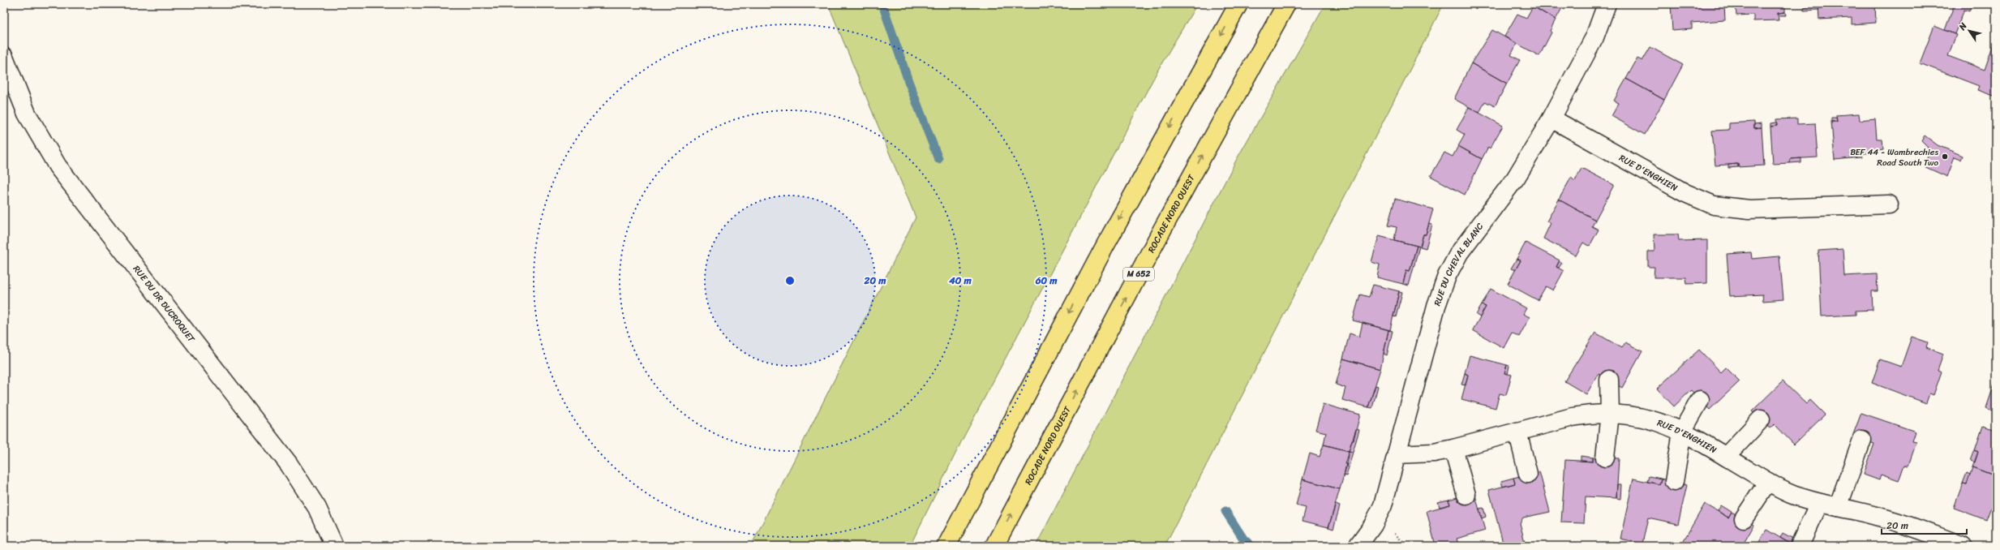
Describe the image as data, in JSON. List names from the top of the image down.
{
  "streets": {
    "highway": ["ROCADE NORD OUEST", "M 652"],
    "street": ["RUE D'ENGHIEN", "RUE DU CHEVAL BLANC", "RUE DU DR DUCROQUET"]
  },
  "crossings": [
    ["RUE D'ENGHIEN", "RUE DU CHEVAL BLANC"]
  ],
  "places": ["BEF 44 - Wambrechies Road South Two"],
  "scale_bar": "20 m",
  "north": "top left",
  "rings": ["20 m", "40 m", "60 m"]
}
